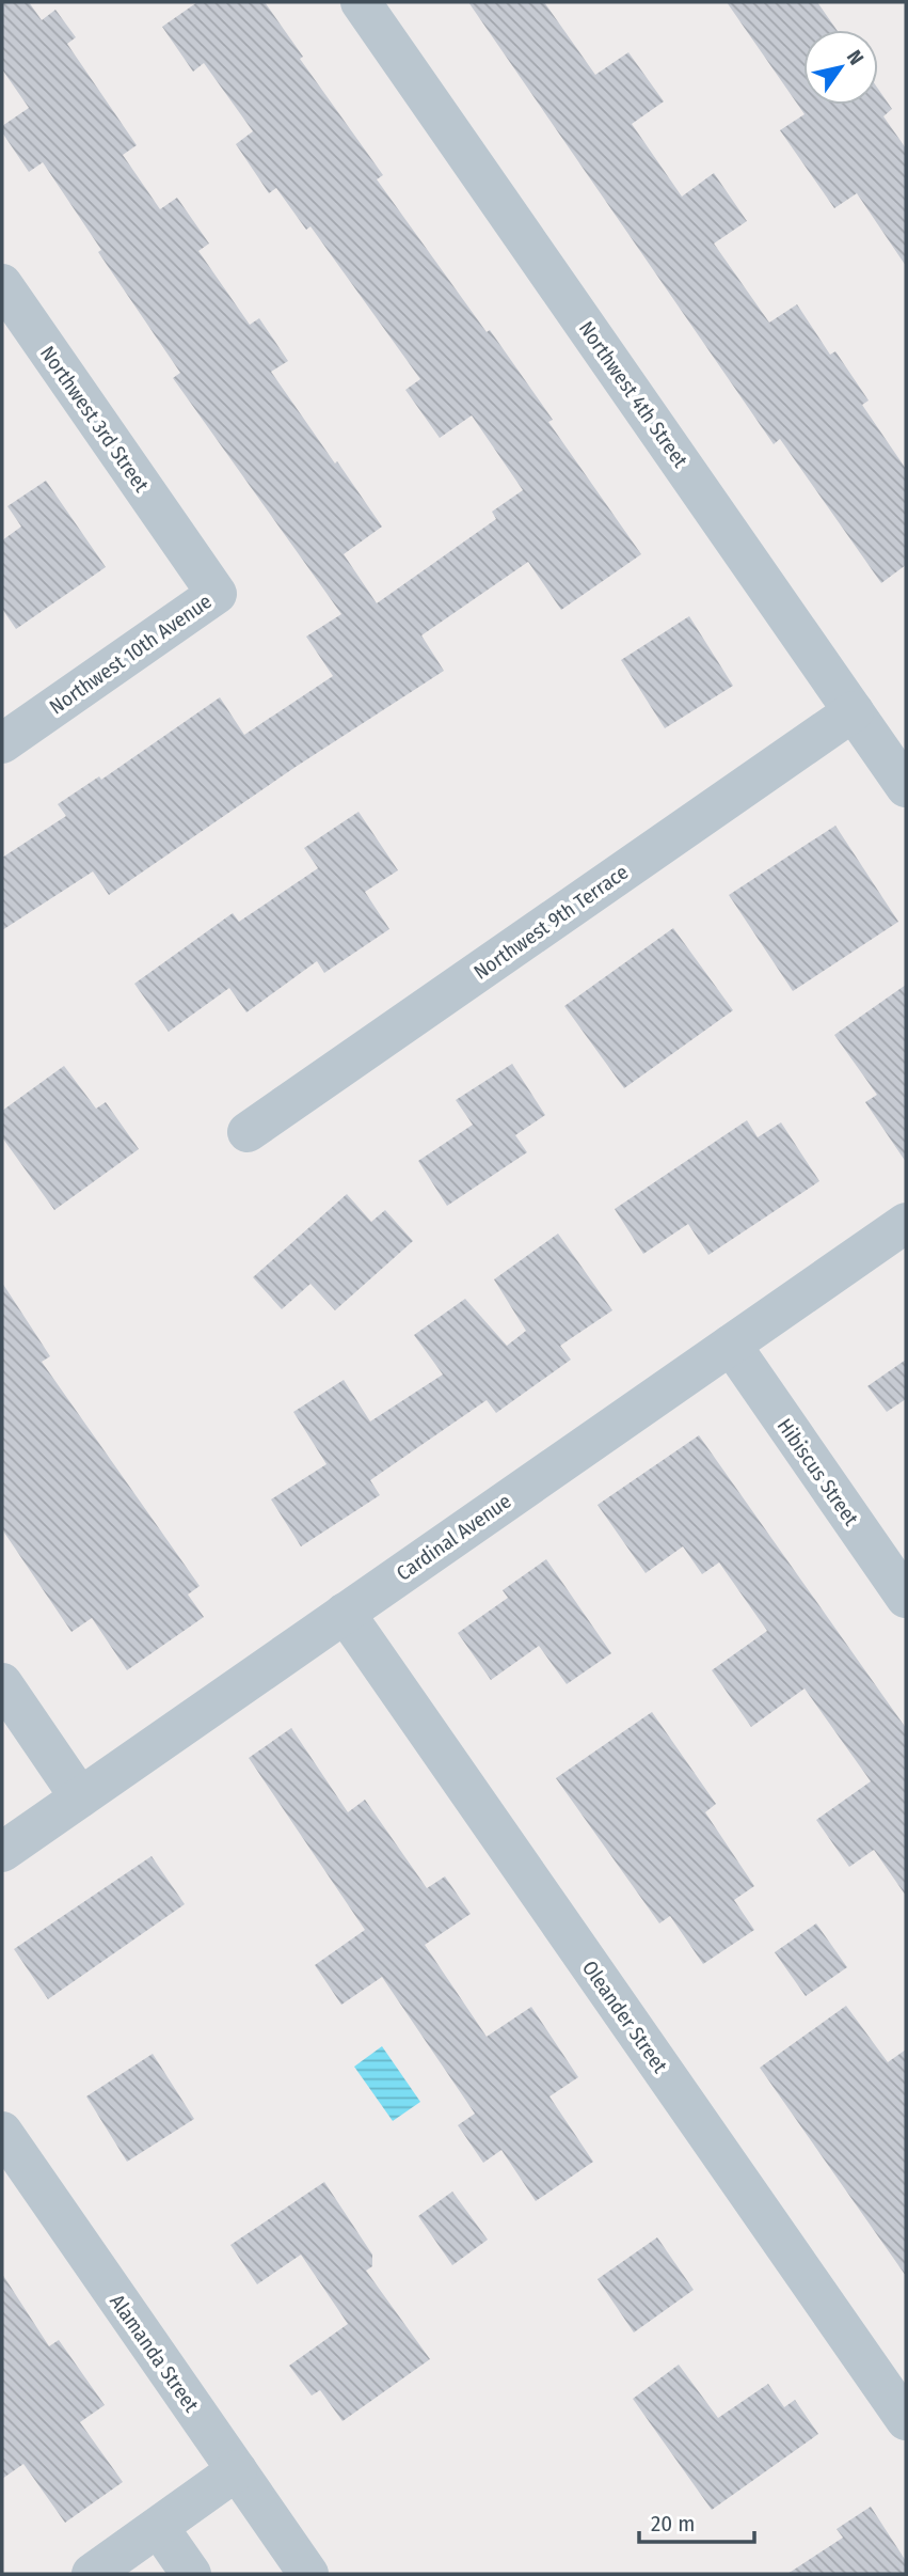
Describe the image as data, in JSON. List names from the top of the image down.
{
  "streets": {
    "street": [
      "Northwest 4th Street",
      "Northwest 3rd Street",
      "Northwest 10th Avenue",
      "Northwest 9th Terrace",
      "Hibiscus Street",
      "Cardinal Avenue",
      "Oleander Street",
      "Alamanda Street"
    ]
  },
  "crossings": [
    ["Northwest 4th Street", "Northwest 9th Terrace"],
    ["Northwest 3rd Street", "Northwest 10th Avenue"],
    ["Hibiscus Street", "Cardinal Avenue"],
    ["Cardinal Avenue", "Oleander Street"]
  ],
  "scale_bar": "20 m",
  "north": "top right"
}
